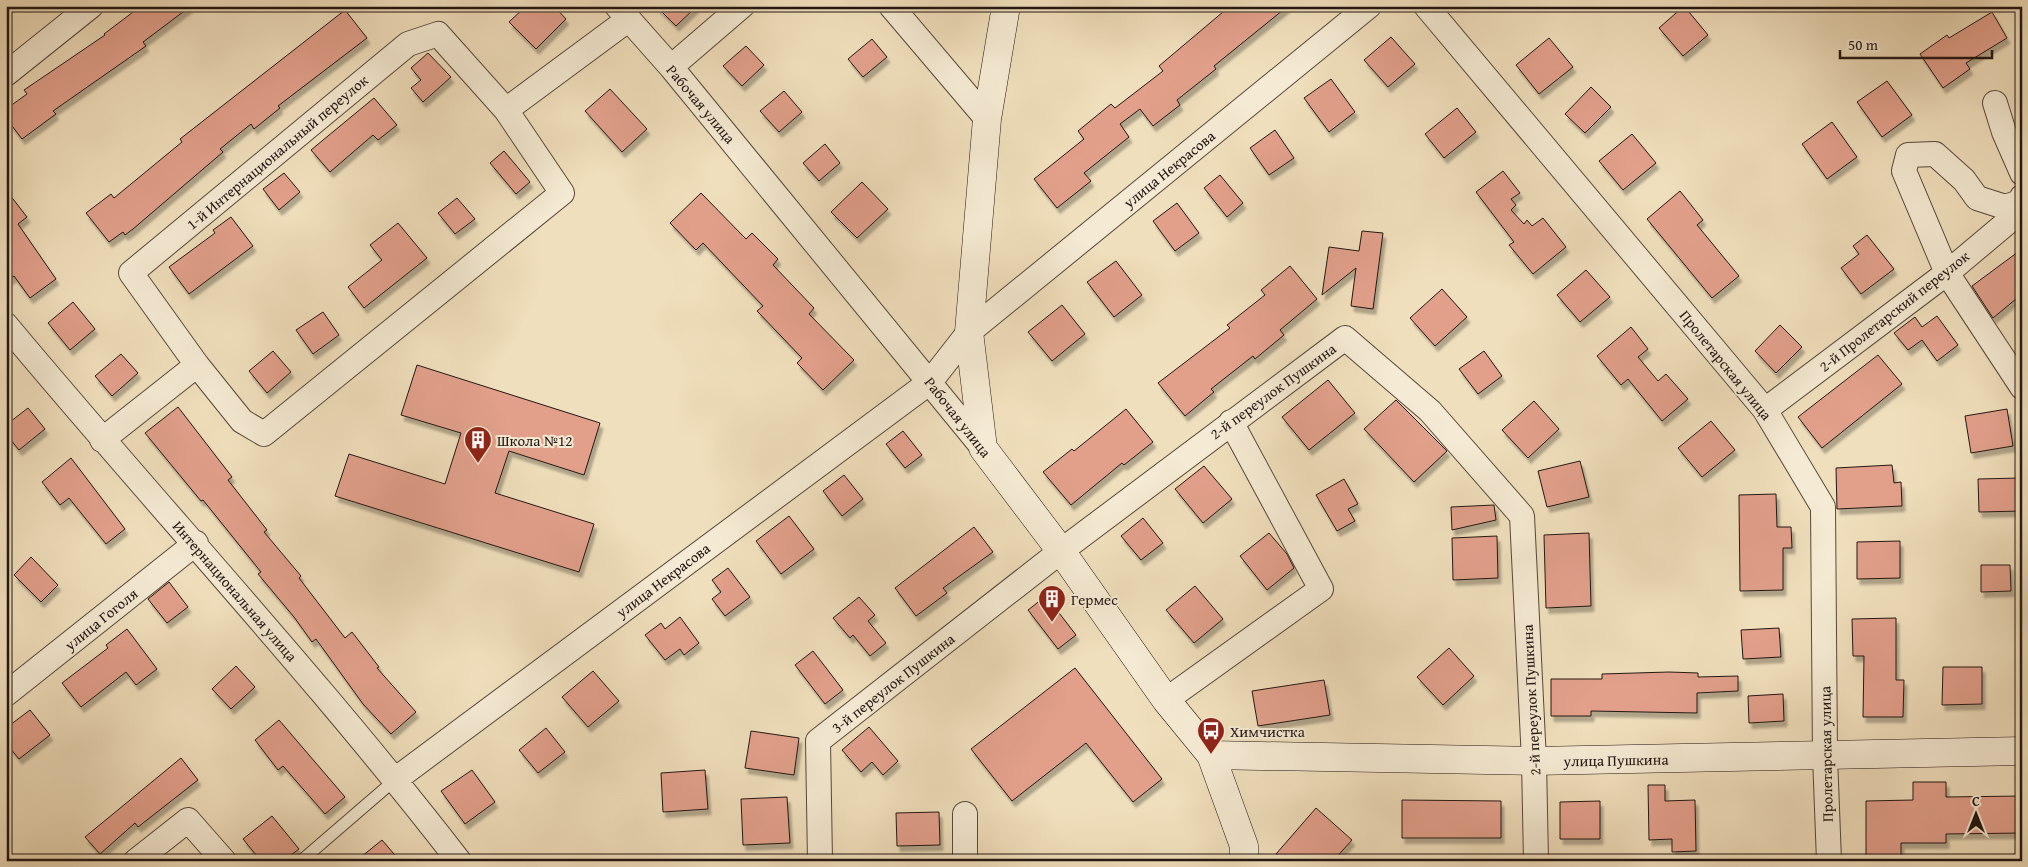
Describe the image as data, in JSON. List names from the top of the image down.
{
  "streets": {
    "street": [
      "Рабочая улица",
      "1-й Интернациональный переулок",
      "улица Некрасова",
      "2-й Пролетарский переулок",
      "Пролетарская улица",
      "2-й переулок Пушкина",
      "Интернациональная улица",
      "улица Гоголя",
      "3-й переулок Пушкина",
      "улица Пушкина"
    ]
  },
  "crossings": [
    ["Рабочая улица", "улица Некрасова"],
    ["Рабочая улица", "2-й переулок Пушкина"],
    ["Рабочая улица", "3-й переулок Пушкина"],
    ["Рабочая улица", "улица Пушкина"],
    ["улица Некрасова", "Интернациональная улица"],
    ["2-й Пролетарский переулок", "Пролетарская улица"],
    ["Пролетарская улица", "улица Пушкина"],
    ["2-й переулок Пушкина", "3-й переулок Пушкина"],
    ["2-й переулок Пушкина", "улица Пушкина"],
    ["Интернациональная улица", "улица Гоголя"]
  ],
  "places": {
    "building": ["Школа №12", "Гермес"],
    "bus stop": ["Химчистка"]
  },
  "scale_bar": "50 m",
  "north": "top"
}
